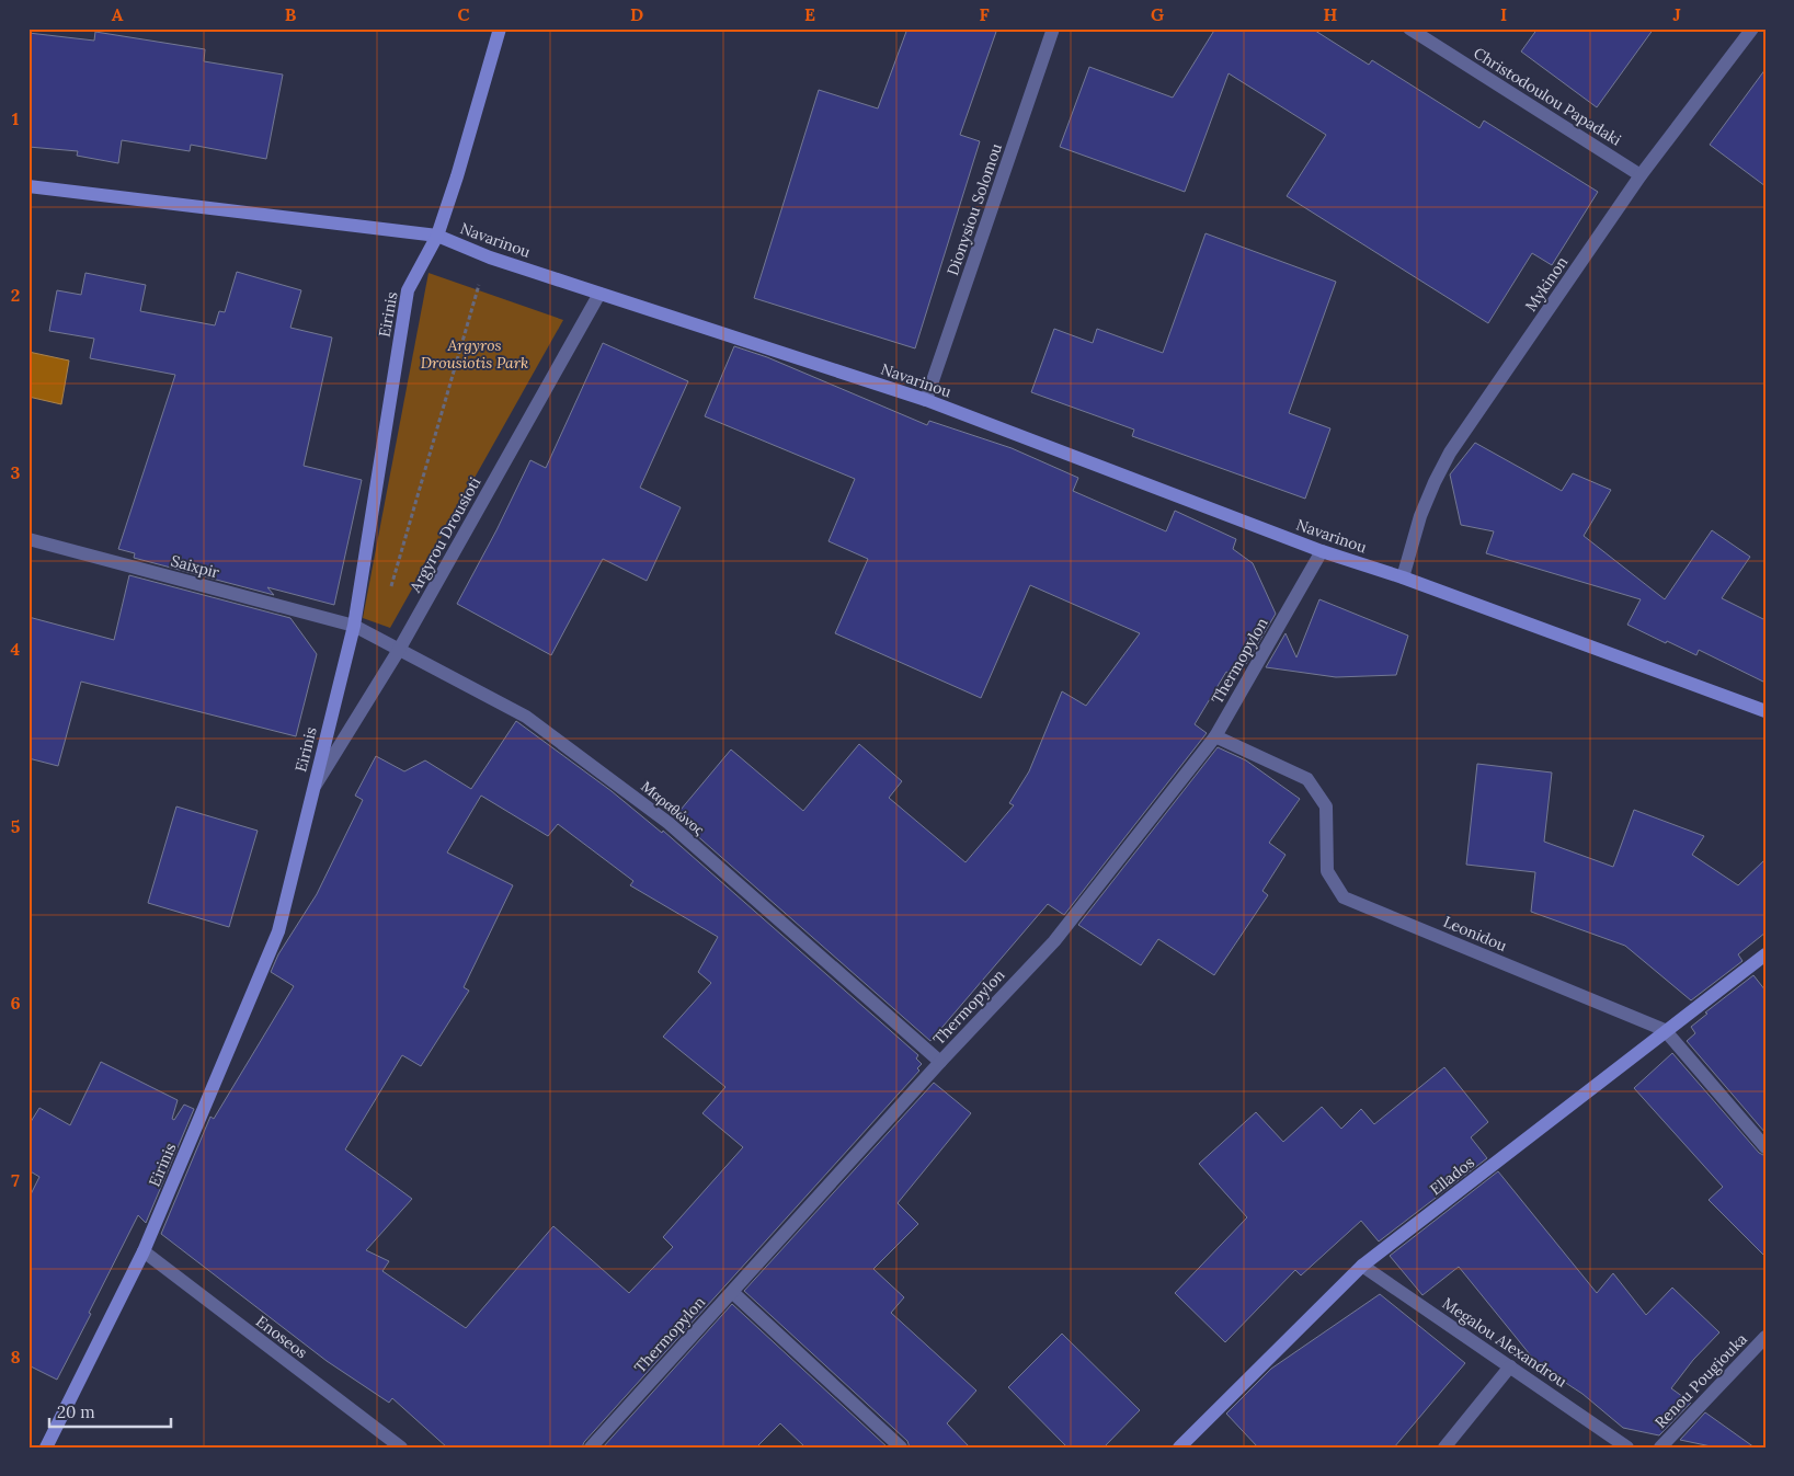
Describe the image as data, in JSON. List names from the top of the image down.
{
  "streets": {
    "street": [
      "Christodoulou Papadaki",
      "Dionysiou Solomou",
      "Navarinou",
      "Mykinon",
      "Eirinis",
      "Argyrou Drousioti",
      "Saixpir",
      "Thermopylon",
      "Μαραθώνος",
      "Leonidou",
      "Ellados",
      "Enoseos",
      "Megalou Alexandrou",
      "Renou Pougiouka"
    ]
  },
  "crossings": [
    ["Christodoulou Papadaki", "Mykinon"],
    ["Dionysiou Solomou", "Navarinou"],
    ["Navarinou", "Mykinon"],
    ["Navarinou", "Eirinis"],
    ["Navarinou", "Argyrou Drousioti"],
    ["Navarinou", "Thermopylon"],
    ["Eirinis", "Argyrou Drousioti"],
    ["Eirinis", "Saixpir"],
    ["Eirinis", "Μαραθώνος"],
    ["Eirinis", "Enoseos"],
    ["Argyrou Drousioti", "Μαραθώνος"],
    ["Saixpir", "Μαραθώνος"],
    ["Thermopylon", "Μαραθώνος"],
    ["Thermopylon", "Leonidou"],
    ["Leonidou", "Ellados"],
    ["Ellados", "Megalou Alexandrou"]
  ],
  "parks": ["Argyros Drousiotis Park"],
  "scale_bar": "20 m",
  "grid": {
    "columns": [
      "A",
      "B",
      "C",
      "D",
      "E",
      "F",
      "G",
      "H",
      "I",
      "J"
    ],
    "rows": [
      "1",
      "2",
      "3",
      "4",
      "5",
      "6",
      "7",
      "8"
    ]
  }
}
